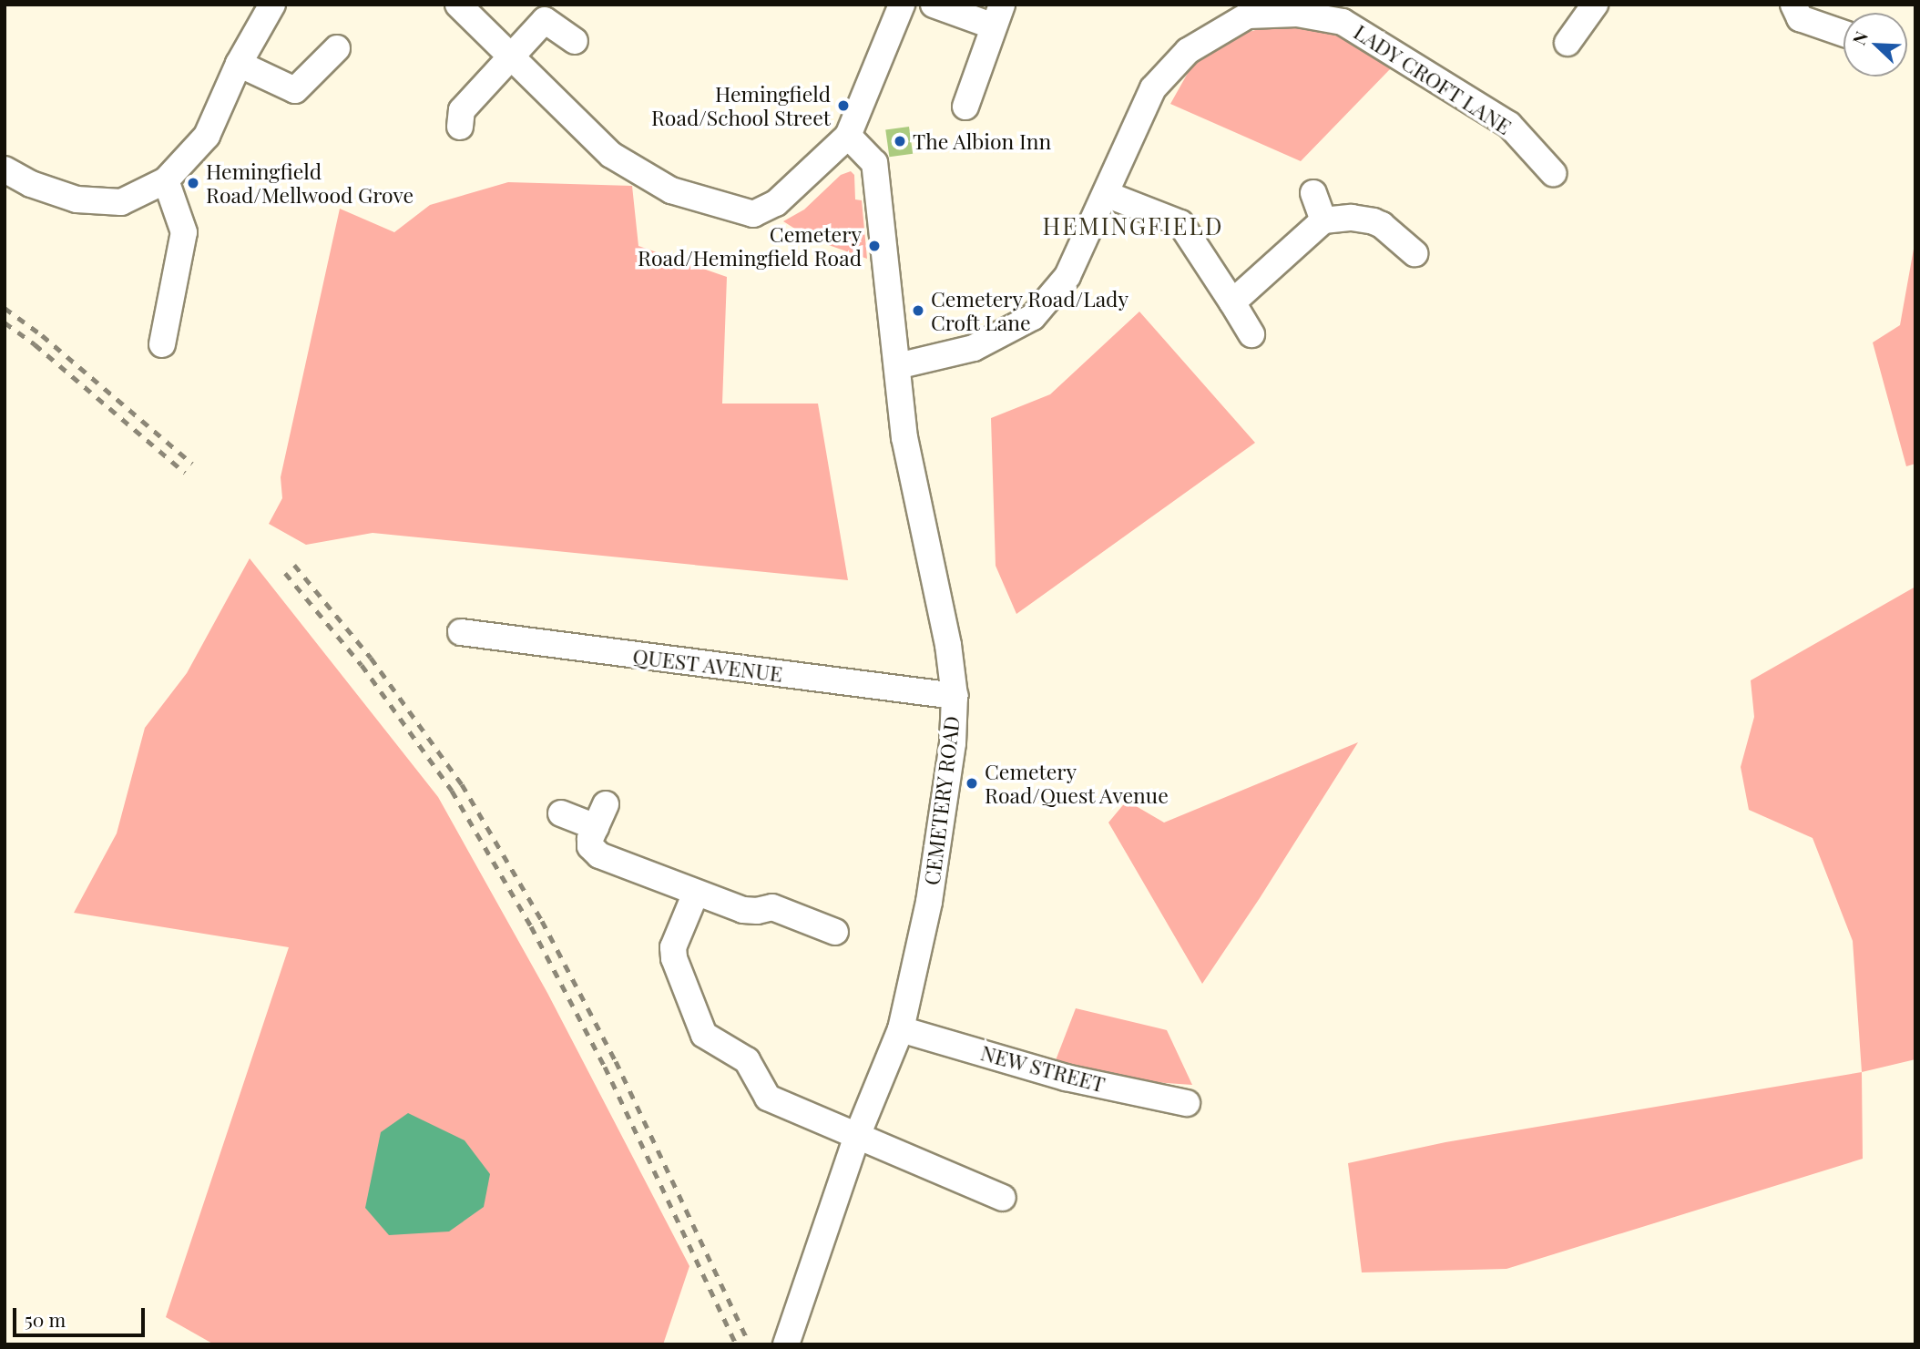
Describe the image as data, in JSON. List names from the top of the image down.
{
  "streets": {
    "street": [
      "LADY CROFT LANE",
      "QUEST AVENUE",
      "CEMETERY ROAD",
      "NEW STREET"
    ]
  },
  "crossings": [
    ["LADY CROFT LANE", "CEMETERY ROAD"],
    ["QUEST AVENUE", "CEMETERY ROAD"],
    ["CEMETERY ROAD", "NEW STREET"]
  ],
  "districts": ["HEMINGFIELD"],
  "places": [
    "Hemingfield Road/School Street",
    "The Albion Inn",
    "Hemingfield Road/Mellwood Grove",
    "Cemetery Road/Hemingfield Road",
    "Cemetery Road/Lady Croft Lane",
    "Cemetery Road/Quest Avenue"
  ],
  "scale_bar": "50 m",
  "north": "top left"
}
